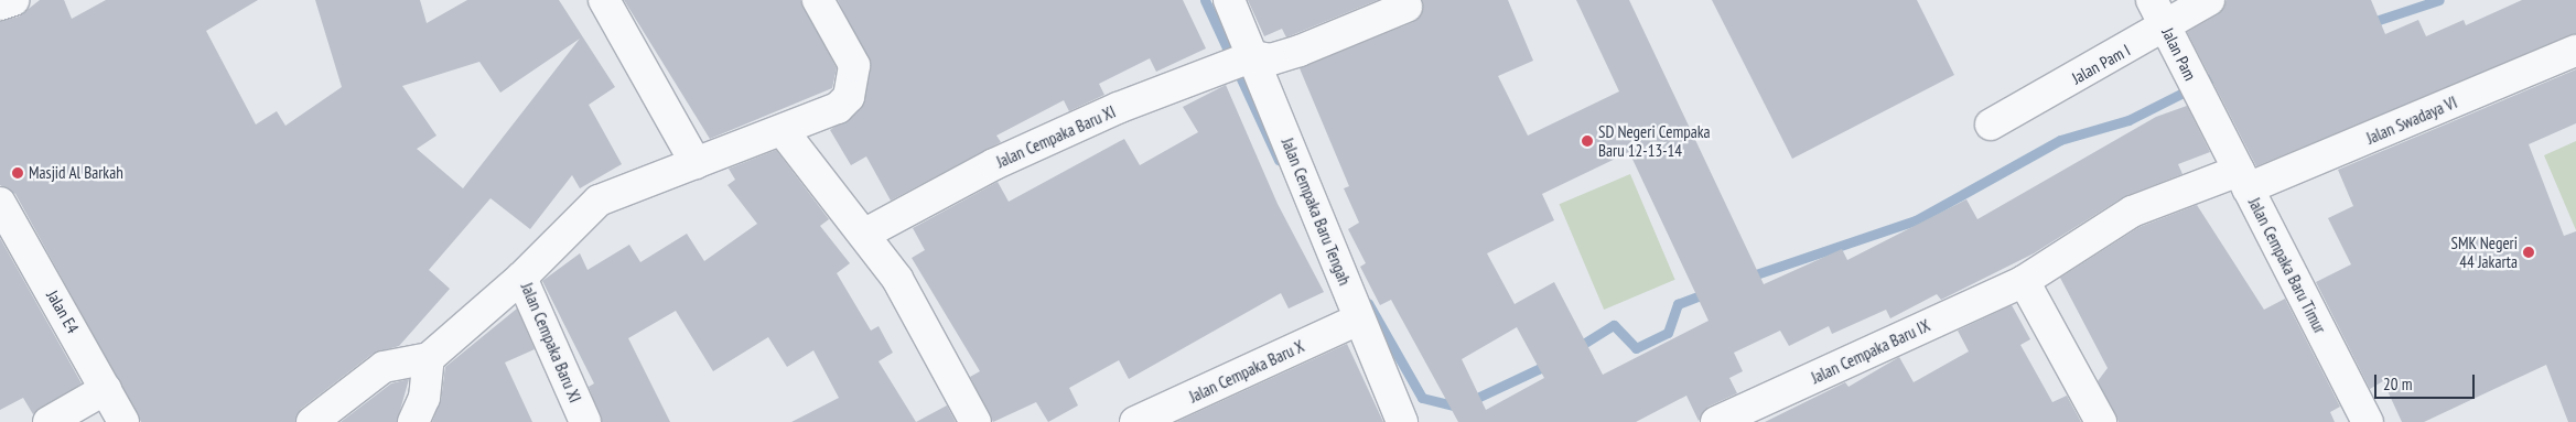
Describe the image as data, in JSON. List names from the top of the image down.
{
  "streets": {
    "street": [
      "Jalan Pam",
      "Jalan Pam I",
      "Jalan Swadaya VI",
      "Jalan Cempaka Baru XI",
      "Jalan Cempaka Baru Tengah",
      "Jalan Cempaka Baru Timur",
      "Jalan E4",
      "Jalan Cempaka Baru IX",
      "Jalan Cempaka Baru X"
    ]
  },
  "crossings": [
    ["Jalan Pam", "Jalan Pam I"],
    ["Jalan Pam", "Jalan Cempaka Baru Timur"],
    ["Jalan Swadaya VI", "Jalan Cempaka Baru Timur"],
    ["Jalan Swadaya VI", "Jalan Cempaka Baru IX"],
    ["Jalan Cempaka Baru XI", "Jalan Cempaka Baru Tengah"],
    ["Jalan Cempaka Baru Tengah", "Jalan Cempaka Baru X"],
    ["Jalan Cempaka Baru Timur", "Jalan Cempaka Baru IX"]
  ],
  "places": ["SD Negeri Cempaka Baru 12-13-14", "Masjid Al Barkah", "SMK Negeri 44 Jakarta"],
  "scale_bar": "20 m"
}
